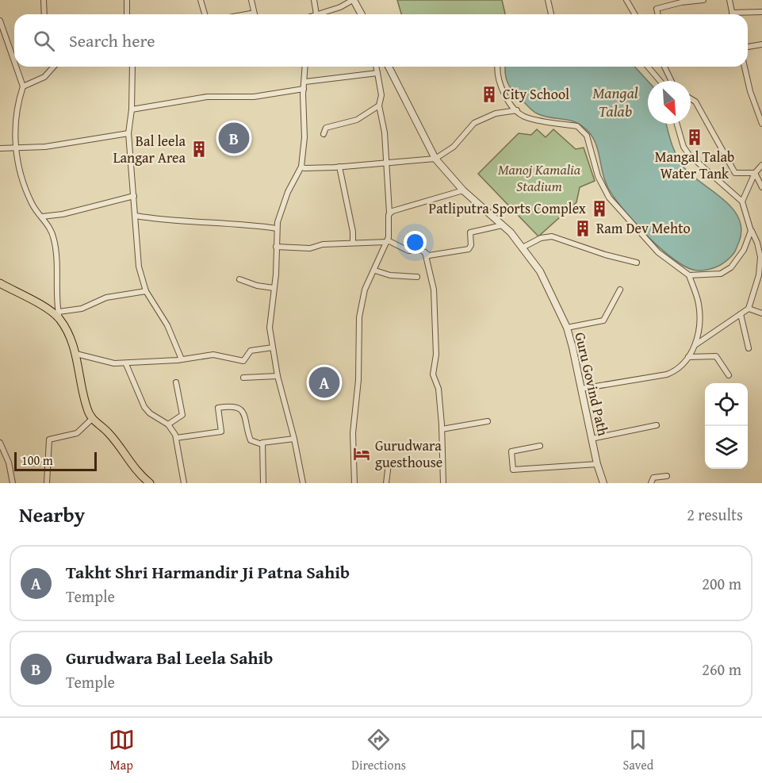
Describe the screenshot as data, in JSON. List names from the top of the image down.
{
  "streets": {
    "street": ["Guru Govind Path"]
  },
  "water": ["Mangal Talab"],
  "parks": ["Manoj Kamalia Stadium"],
  "places": {
    "building": [
      "City School",
      "Mangal Talab Water Tank",
      "Bal leela Langar Area",
      "Patliputra Sports Complex",
      "Ram Dev Mehto"
    ],
    "hotel": ["Gurudwara guesthouse"]
  },
  "scale_bar": "100 m",
  "north": "bottom right",
  "page": {
    "search": "Search here",
    "pins": ["B", "A"],
    "scale": "100 m",
    "heading": ["Nearby", "2 results"],
    "list": [
      {
        "mark": "A",
        "name": "Takht Shri Harmandir Ji Patna Sahib",
        "note": "Temple",
        "value": "200 m"
      },
      {
        "mark": "B",
        "name": "Gurudwara Bal Leela Sahib",
        "note": "Temple",
        "value": "260 m"
      }
    ],
    "nav": ["Map", "Directions", "Saved"]
  }
}
